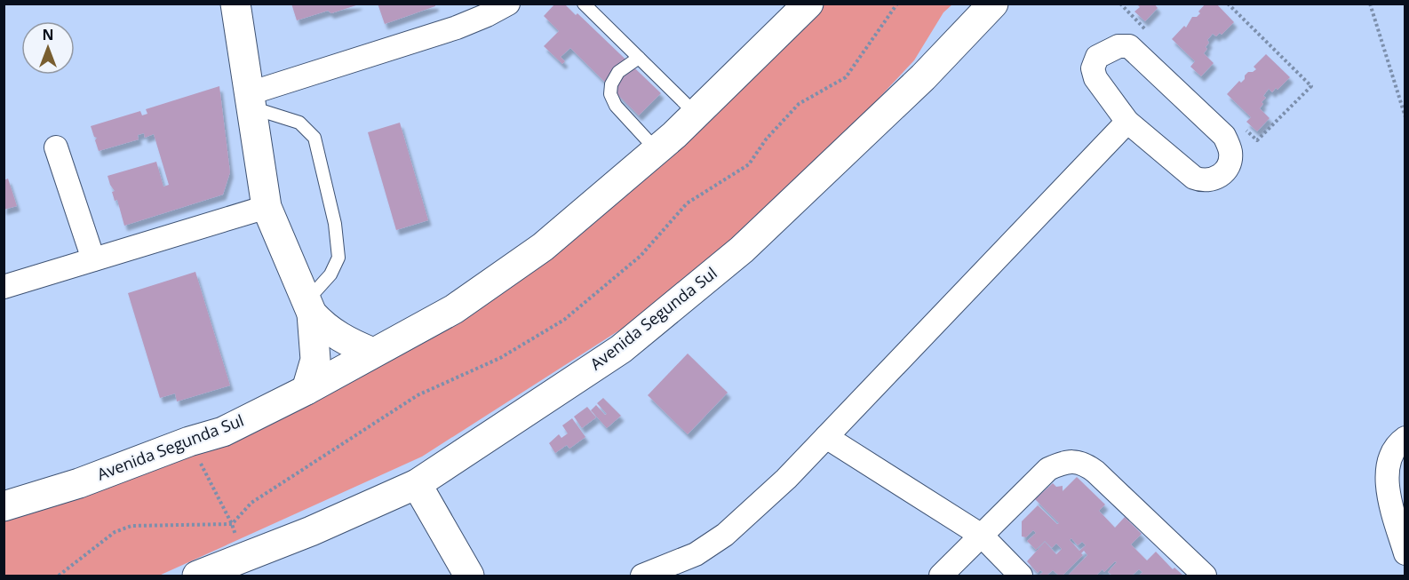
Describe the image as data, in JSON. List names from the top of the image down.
{
  "streets": {
    "main road": ["Avenida Segunda Sul"]
  },
  "north": "top"
}
